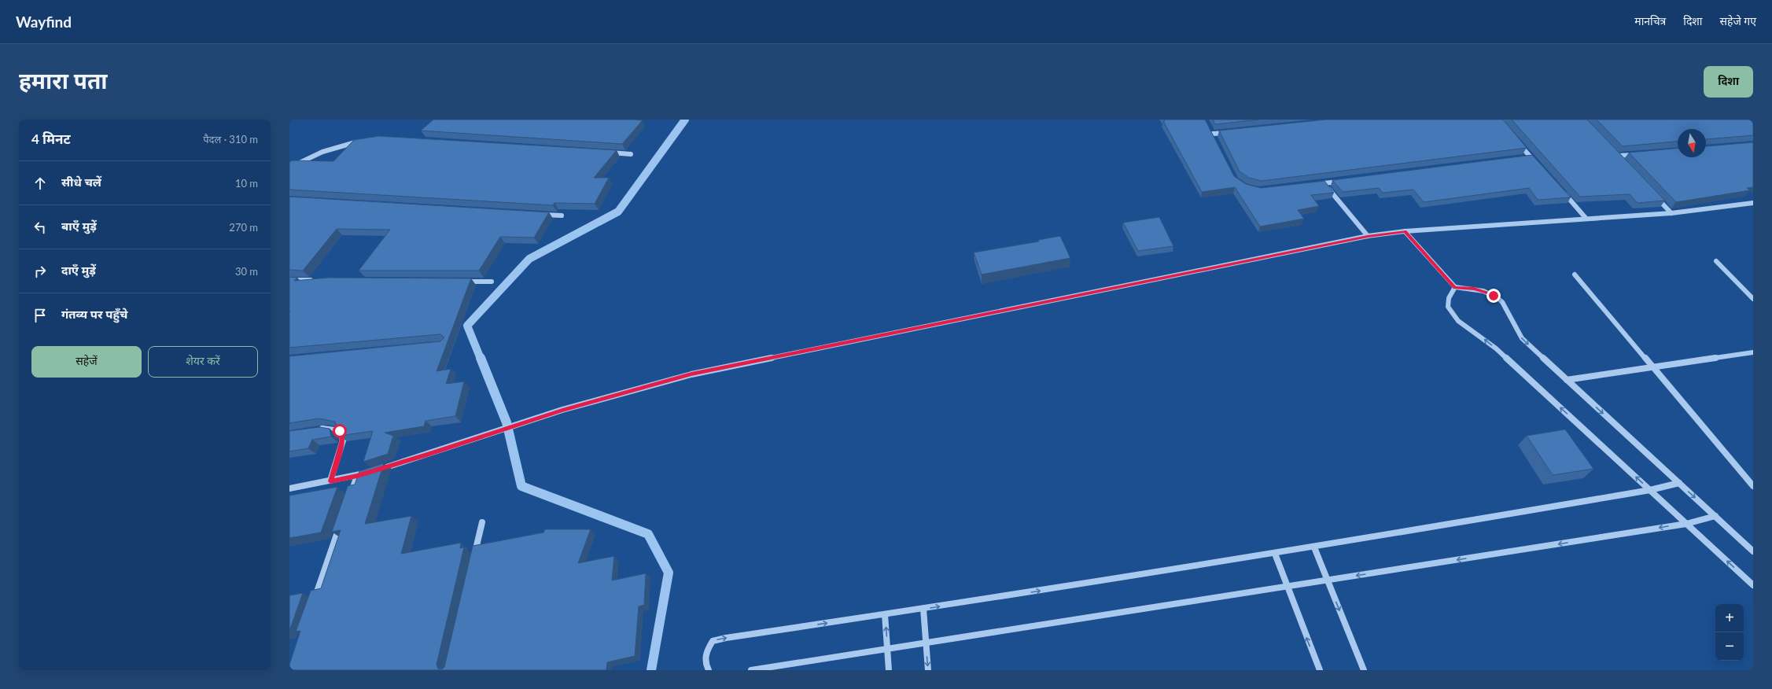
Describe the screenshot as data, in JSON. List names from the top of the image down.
{
  "north": "bottom",
  "page": {
    "header": "Wayfind",
    "nav": ["मानचित्र", "दिशा", "सहेजे गए"],
    "buttons": [
      "दिशा",
      ["सहेजें", "शेयर करें"]
    ],
    "title": "हमारा पता",
    "heading": ["4 मिनट", "पैदल · 310 m"],
    "list": [
      ["सीधे चलें", "10 m"],
      ["बाएँ मुड़ें", "270 m"],
      ["दाएँ मुड़ें", "30 m"],
      "गंतव्य पर पहुँचे"
    ],
    "map_buttons": ["+", "−"]
  }
}
